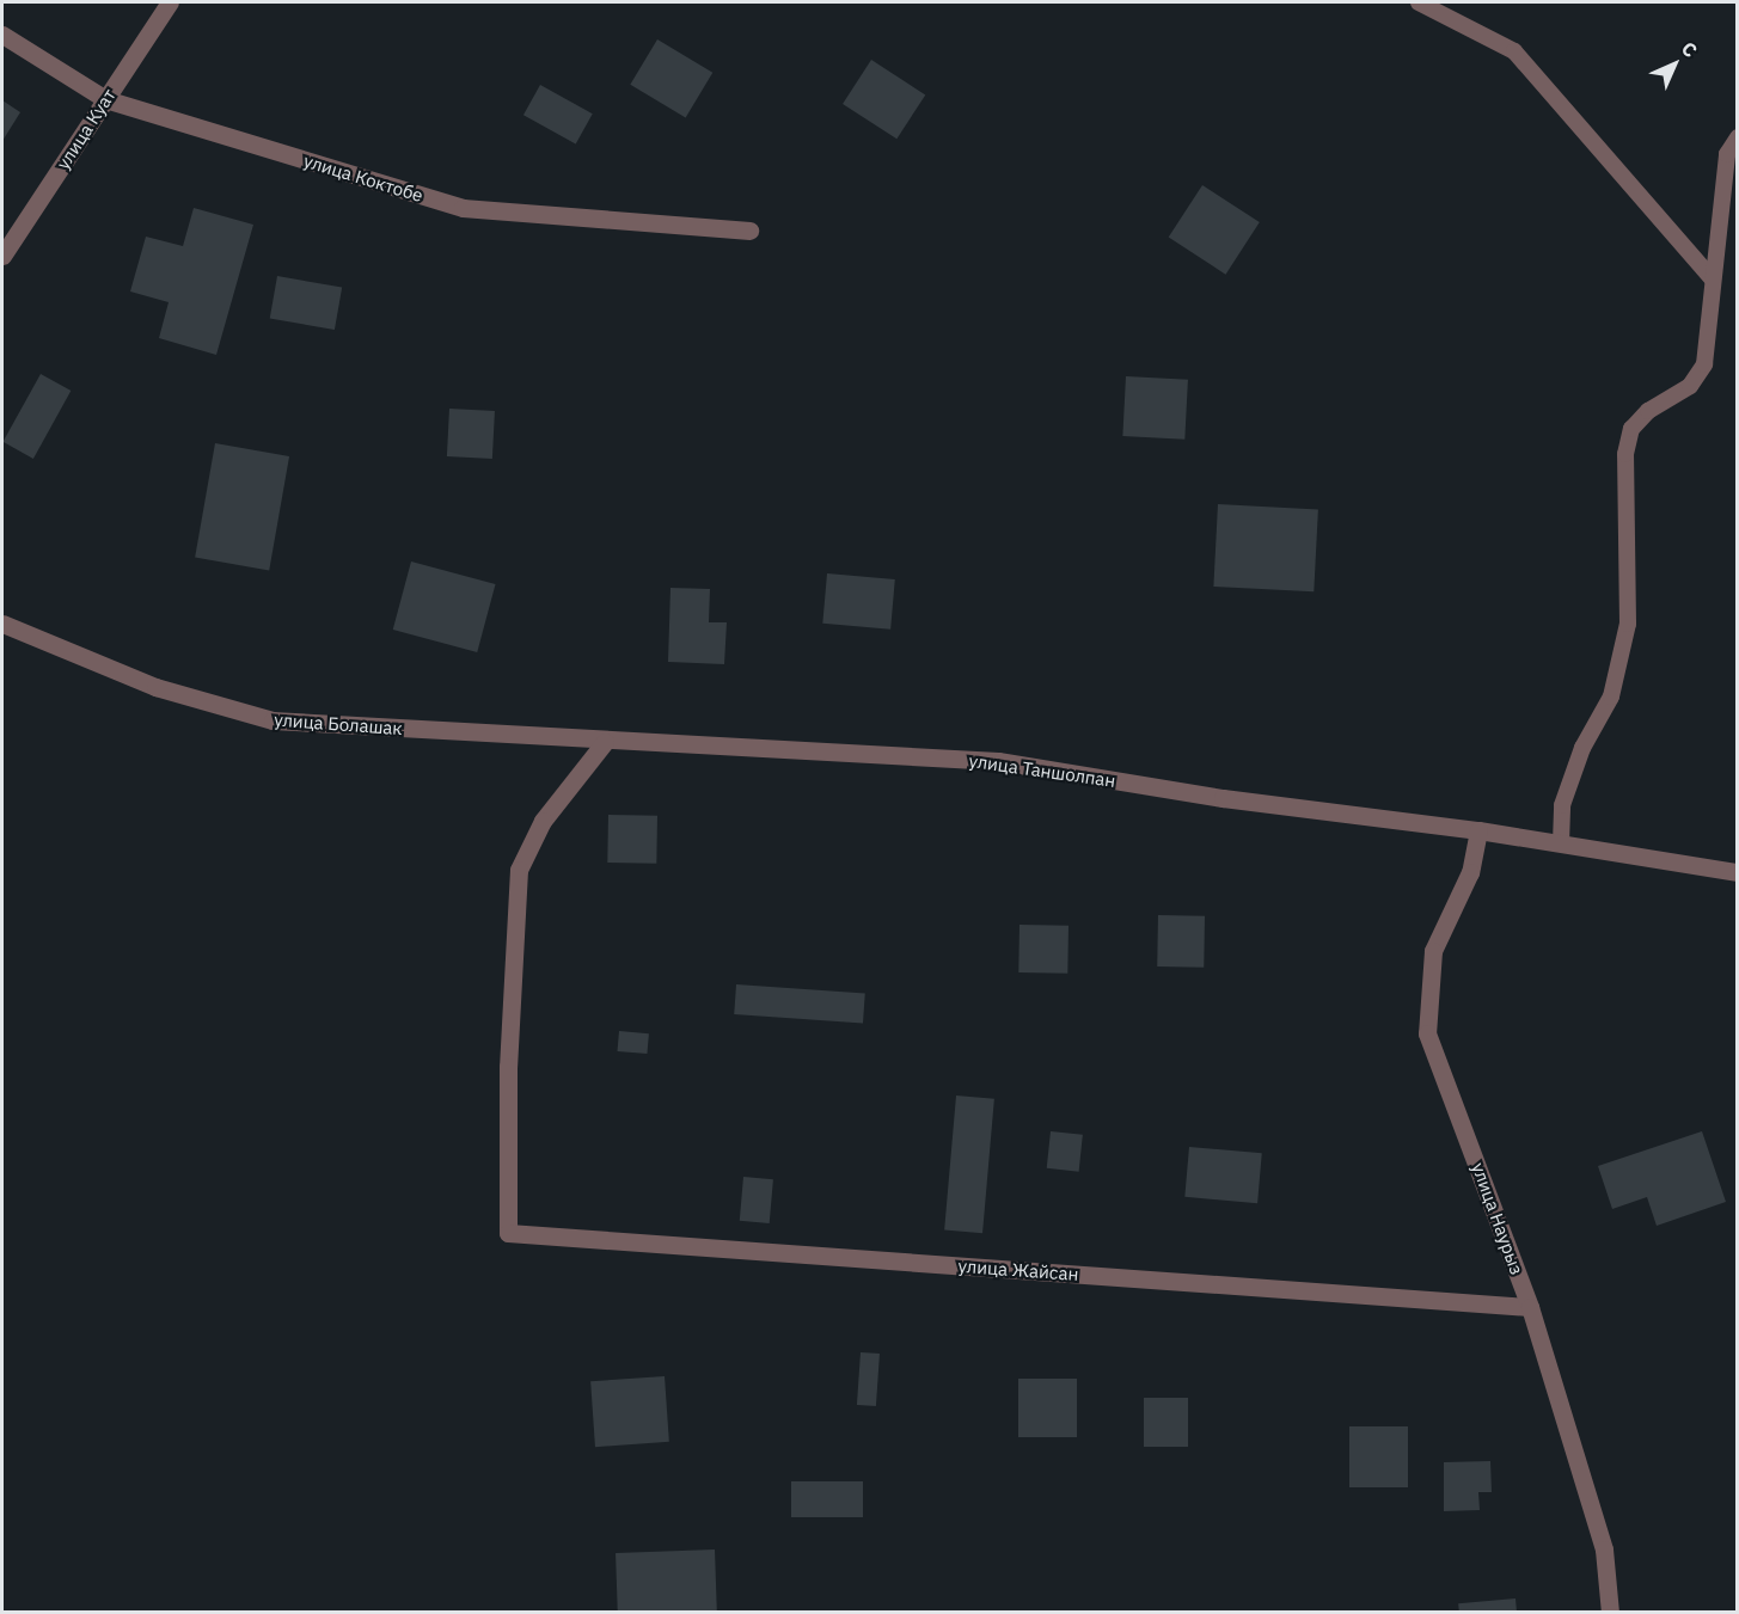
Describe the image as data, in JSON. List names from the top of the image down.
{
  "streets": {
    "street": [
      "улица Куат",
      "улица Коктобе",
      "улица Болашак",
      "улица Таншолпан",
      "улица Наурыз",
      "улица Жайсан"
    ]
  },
  "crossings": [
    ["улица Куат", "улица Коктобе"],
    ["улица Болашак", "улица Таншолпан"],
    ["улица Болашак", "улица Жайсан"],
    ["улица Таншолпан", "улица Наурыз"],
    ["улица Таншолпан", "улица Жайсан"],
    ["улица Наурыз", "улица Жайсан"]
  ],
  "north": "top right"
}
